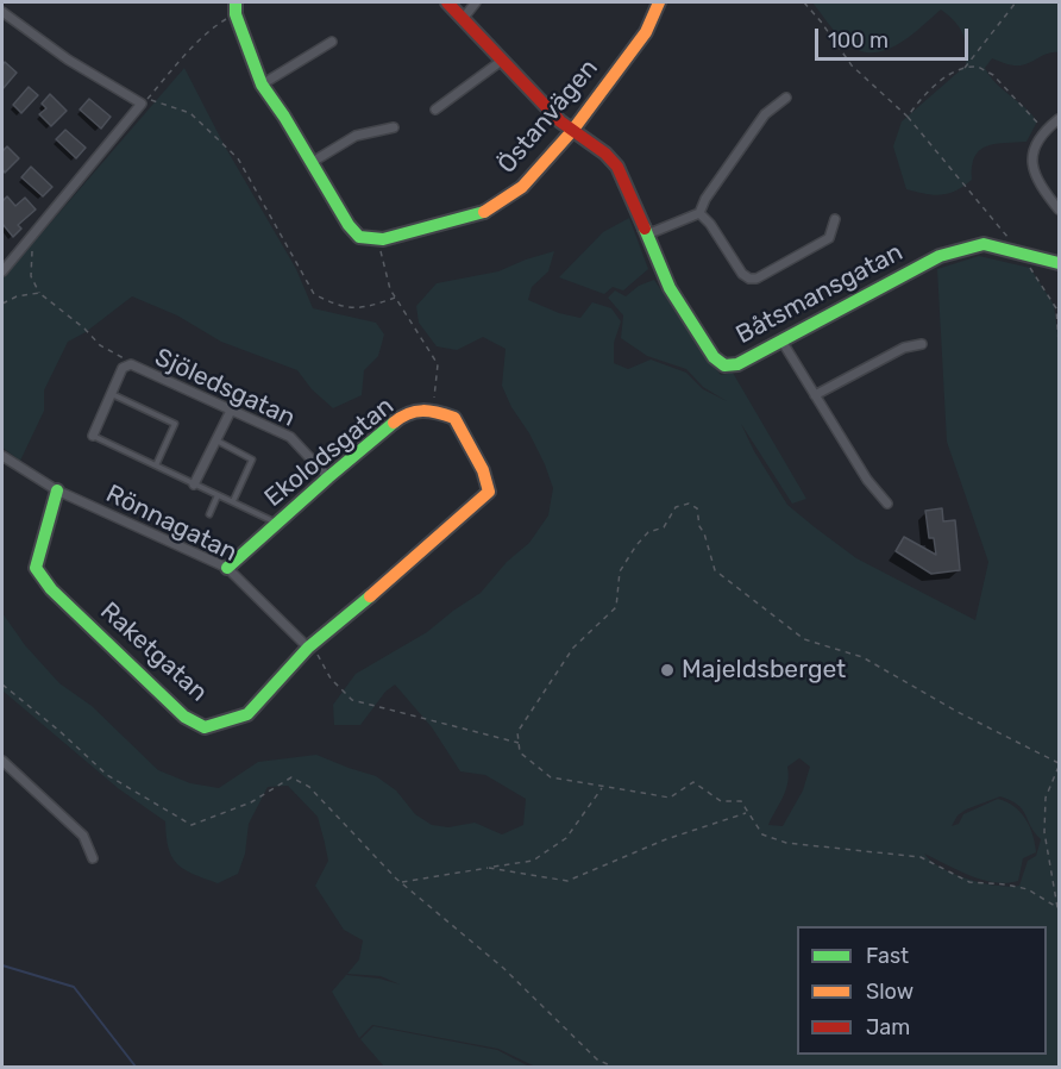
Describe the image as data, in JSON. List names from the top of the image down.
{
  "streets": {
    "street": [
      "Östanvägen",
      "Båtsmansgatan",
      "Sjöledsgatan",
      "Ekolodsgatan",
      "Rönnagatan",
      "Raketgatan"
    ]
  },
  "crossings": [
    ["Östanvägen", "Båtsmansgatan"],
    ["Sjöledsgatan", "Ekolodsgatan"],
    ["Ekolodsgatan", "Rönnagatan"],
    ["Ekolodsgatan", "Raketgatan"],
    ["Rönnagatan", "Raketgatan"]
  ],
  "places": ["Majeldsberget"],
  "legend": ["Fast", "Slow", "Jam"],
  "scale_bar": "100 m"
}
